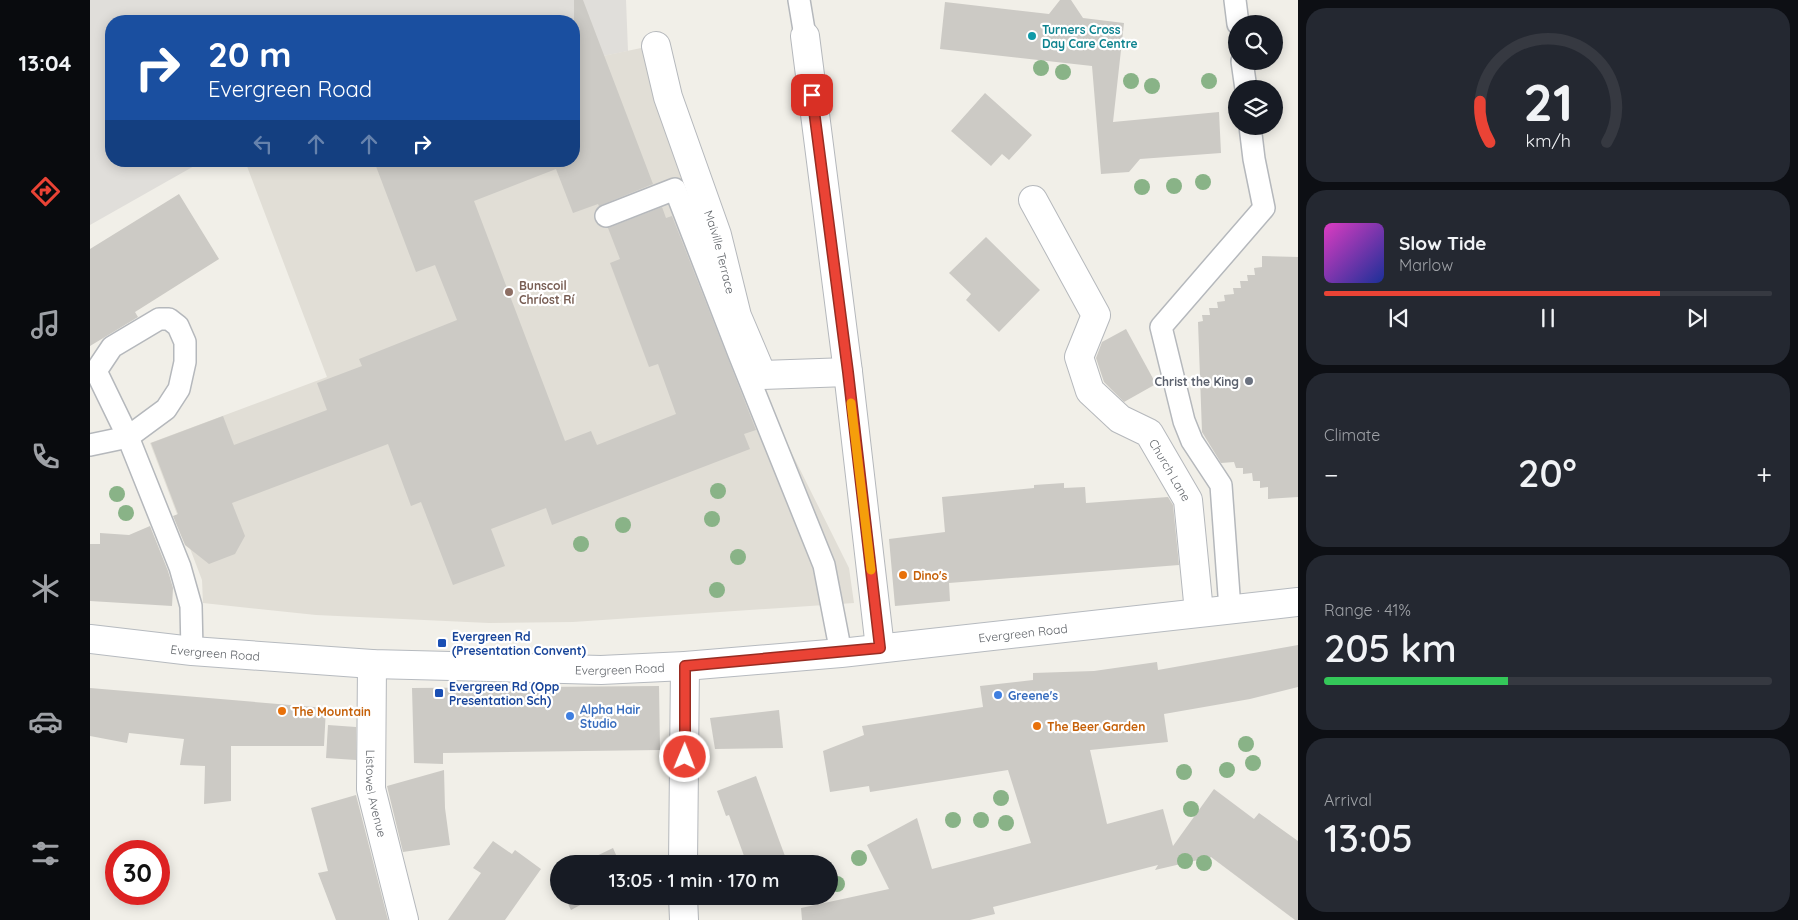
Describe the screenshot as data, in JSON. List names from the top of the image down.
{
  "streets": {
    "street": [
      "Maiville Terrace",
      "Church Lane",
      "Evergreen Road",
      "Listowel Avenue"
    ]
  },
  "crossings": [
    ["Church Lane", "Evergreen Road"],
    ["Evergreen Road", "Listowel Avenue"]
  ],
  "places": {
    "other": [
      "Turners Cross Day Care Centre",
      "Bunscoil Chríost Rí",
      "Christ the King",
      "Dino's",
      "Greene's",
      "The Mountain",
      "Alpha Hair Studio",
      "The Beer Garden"
    ],
    "transit": ["Evergreen Rd (Presentation Convent)", "Evergreen Rd (Opp Presentation Sch)"]
  },
  "page": {
    "tabs": "13:04",
    "turn": ["20 m", "Evergreen Road"],
    "song": ["Slow Tide", "Marlow"],
    "tile": [
      "Climate",
      ["Range · 41%", "205 km"],
      ["Arrival", "13:05"]
    ],
    "heat": ["−", "20°", "+"],
    "limit": "30",
    "trip": "13:05 · 1 min · 170 m",
    "gauge": ["21", "km/h"]
  }
}
